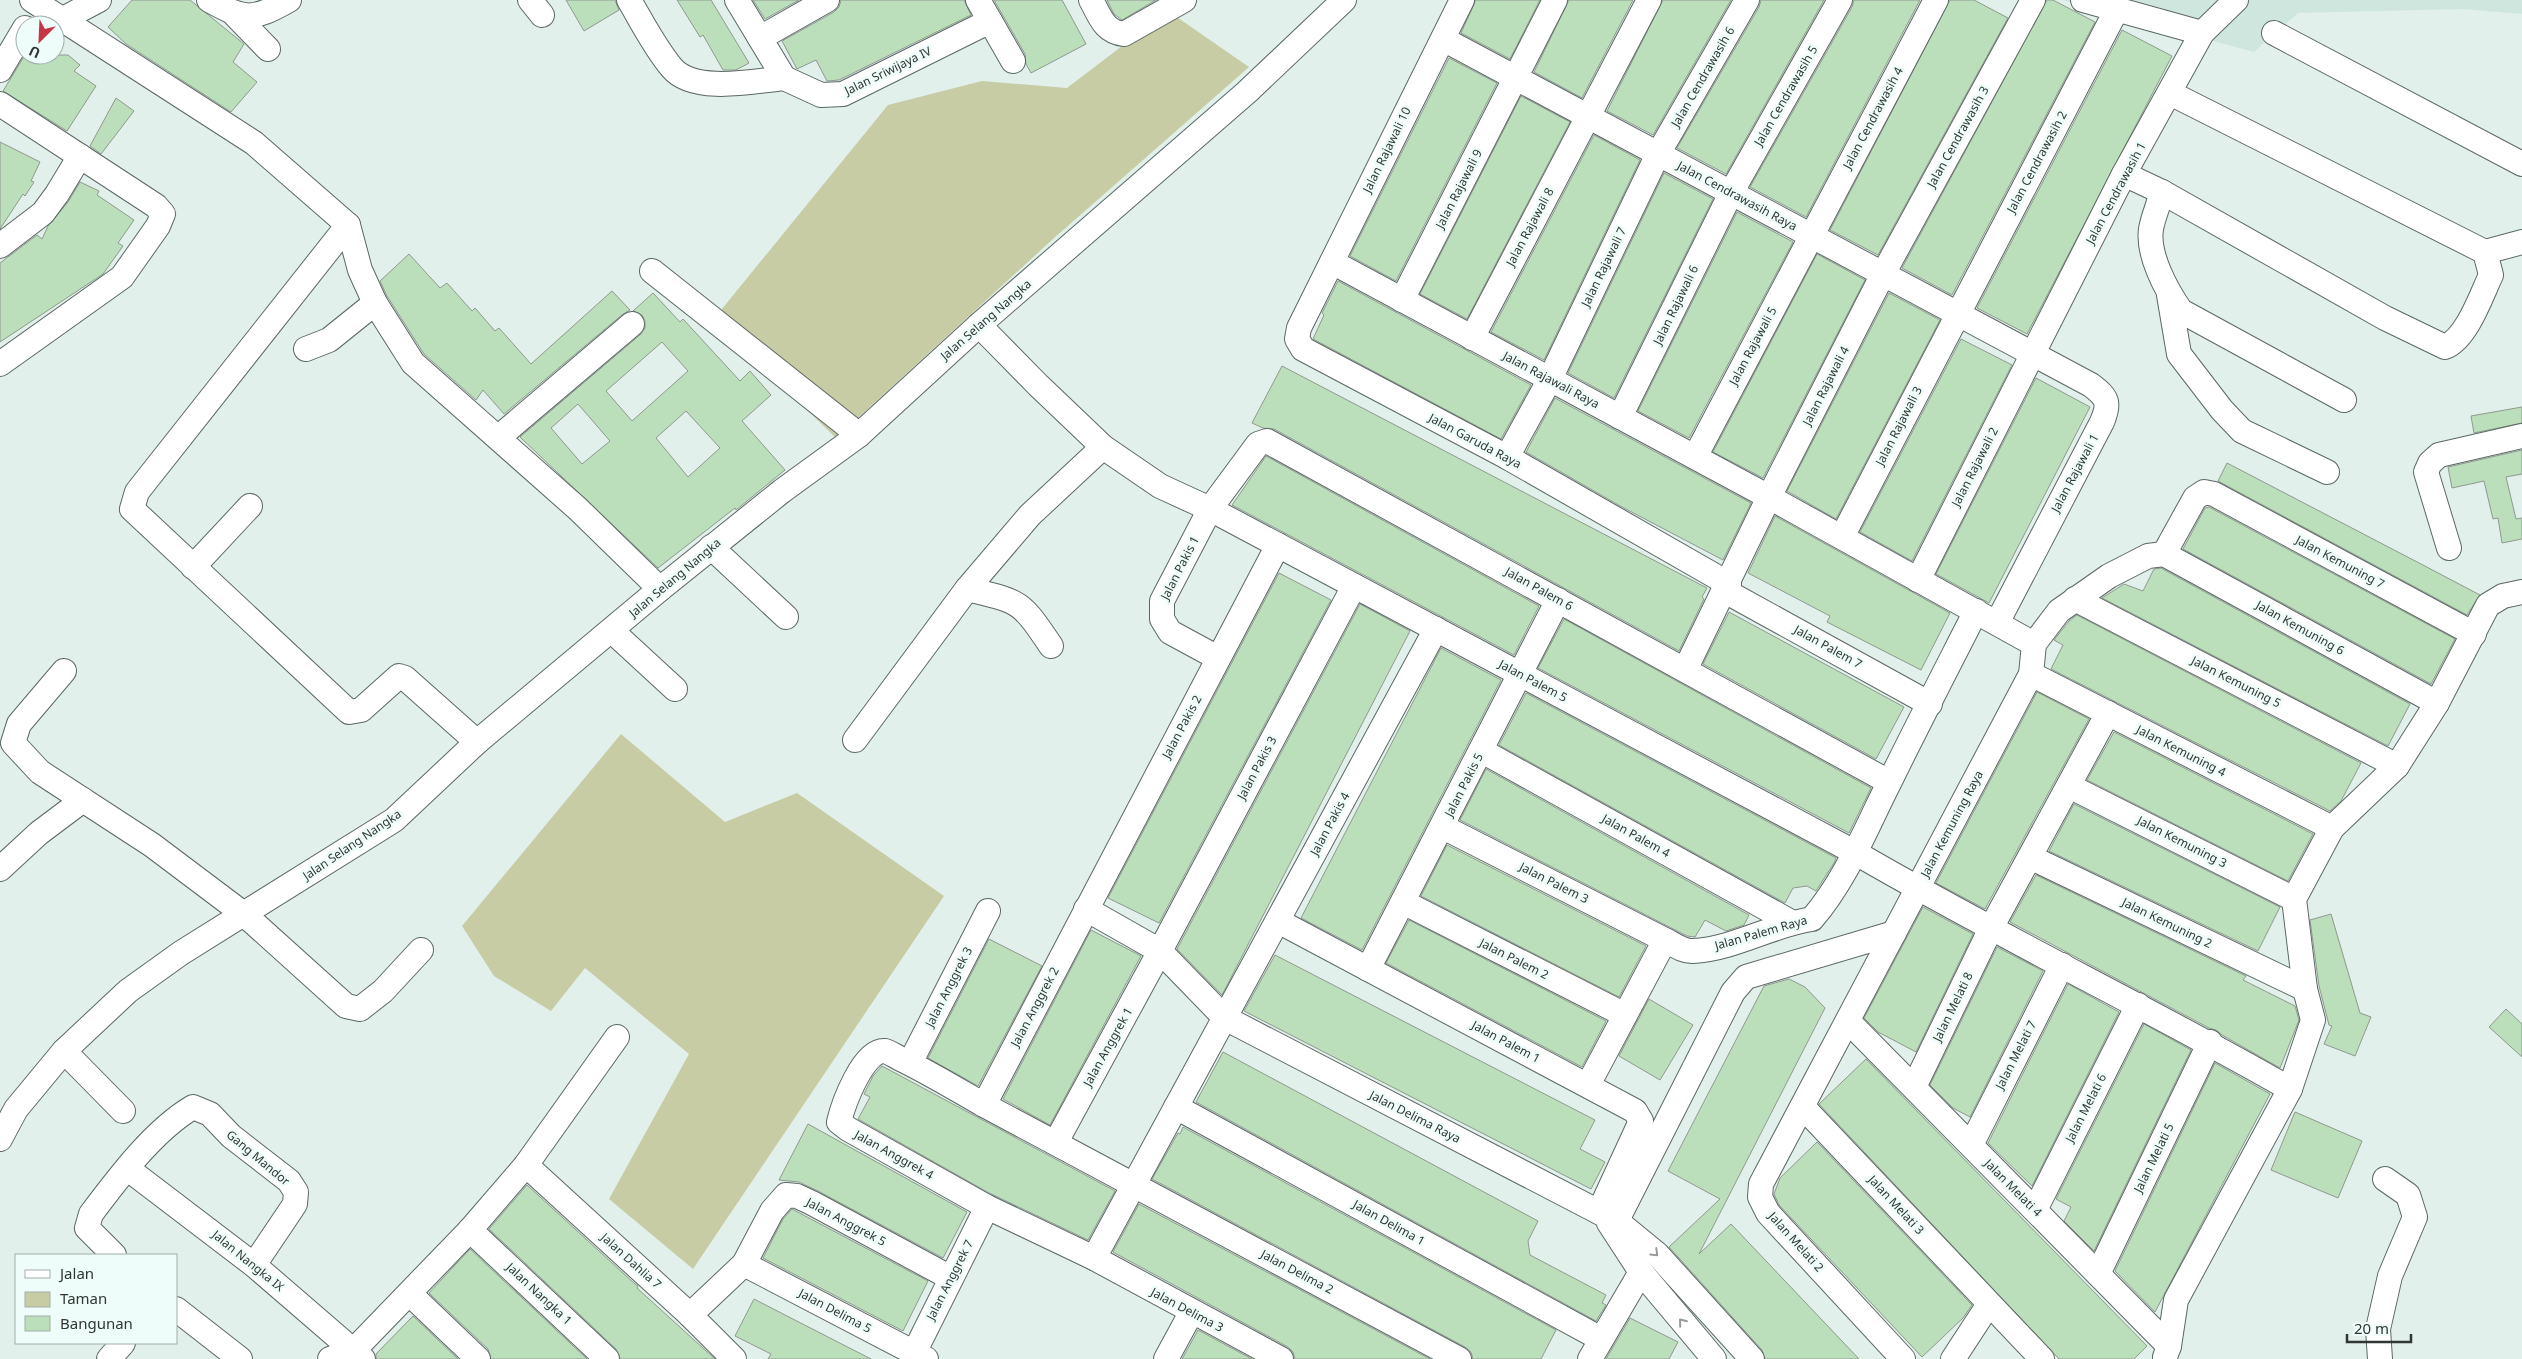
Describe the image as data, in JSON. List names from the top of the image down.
{
  "streets": {
    "street": [
      "Jalan Sriwijaya IV",
      "Jalan Cendrawasih 6",
      "Jalan Cendrawasih 5",
      "Jalan Cendrawasih 4",
      "Jalan Cendrawasih 3",
      "Jalan Rajawali 10",
      "Jalan Cendrawasih 2",
      "Jalan Rajawali 9",
      "Jalan Cendrawasih 1",
      "Jalan Cendrawasih Raya",
      "Jalan Rajawali 8",
      "Jalan Rajawali 7",
      "Jalan Rajawali 6",
      "Jalan Selang Nangka",
      "Jalan Rajawali 5",
      "Jalan Rajawali Raya",
      "Jalan Rajawali 4",
      "Jalan Rajawali 3",
      "Jalan Garuda Raya",
      "Jalan Rajawali 2",
      "Jalan Rajawali 1",
      "Jalan Kemuning 7",
      "Jalan Pakis 1",
      "Jalan Palem 6",
      "Jalan Kemuning 6",
      "Jalan Palem 7",
      "Jalan Palem 5",
      "Jalan Kemuning 5",
      "Jalan Pakis 2",
      "Jalan Kemuning 4",
      "Jalan Pakis 3",
      "Jalan Pakis 5",
      "Jalan Pakis 4",
      "Jalan Kemuning Raya",
      "Jalan Palem 4",
      "Jalan Kemuning 3",
      "Jalan Palem 3",
      "Jalan Kemuning 2",
      "Jalan Palem Raya",
      "Jalan Palem 2",
      "Jalan Anggrek 3",
      "Jalan Anggrek 2",
      "Jalan Melati 8",
      "Jalan Palem 1",
      "Jalan Anggrek 1",
      "Jalan Melati 7",
      "Jalan Melati 6",
      "Jalan Delima Raya",
      "Jalan Anggrek 4",
      "Gang Mandor",
      "Jalan Melati 5",
      "Jalan Melati 4",
      "Jalan Melati 3",
      "Jalan Anggrek 5",
      "Jalan Delima 1",
      "Jalan Melati 2",
      "Jalan Nangka IX",
      "Jalan Dahlia 7",
      "Jalan Delima 2",
      "Jalan Anggrek 7",
      "Jalan Nangka 1",
      "Jalan Delima 3",
      "Jalan Delima 5"
    ]
  },
  "crossings": [
    ["Jalan Cendrawasih 6", "Jalan Cendrawasih Raya"],
    ["Jalan Cendrawasih 6", "Jalan Rajawali 7"],
    ["Jalan Cendrawasih 5", "Jalan Cendrawasih Raya"],
    ["Jalan Cendrawasih 5", "Jalan Rajawali 6"],
    ["Jalan Cendrawasih 4", "Jalan Cendrawasih Raya"],
    ["Jalan Cendrawasih 4", "Jalan Rajawali 5"],
    ["Jalan Cendrawasih 3", "Jalan Cendrawasih Raya"],
    ["Jalan Cendrawasih 3", "Jalan Rajawali 4"],
    ["Jalan Rajawali 10", "Jalan Cendrawasih Raya"],
    ["Jalan Rajawali 10", "Jalan Rajawali Raya"],
    ["Jalan Rajawali 10", "Jalan Garuda Raya"],
    ["Jalan Cendrawasih 2", "Jalan Cendrawasih Raya"],
    ["Jalan Cendrawasih 2", "Jalan Rajawali 3"],
    ["Jalan Rajawali 9", "Jalan Cendrawasih Raya"],
    ["Jalan Rajawali 9", "Jalan Rajawali Raya"],
    ["Jalan Cendrawasih 1", "Jalan Cendrawasih Raya"],
    ["Jalan Cendrawasih 1", "Jalan Rajawali 2"],
    ["Jalan Cendrawasih 1", "Jalan Rajawali 1"],
    ["Jalan Cendrawasih Raya", "Jalan Rajawali 8"],
    ["Jalan Cendrawasih Raya", "Jalan Rajawali 7"],
    ["Jalan Cendrawasih Raya", "Jalan Rajawali 6"],
    ["Jalan Cendrawasih Raya", "Jalan Rajawali 5"],
    ["Jalan Cendrawasih Raya", "Jalan Rajawali 4"],
    ["Jalan Cendrawasih Raya", "Jalan Rajawali 3"],
    ["Jalan Cendrawasih Raya", "Jalan Rajawali 2"],
    ["Jalan Cendrawasih Raya", "Jalan Rajawali 1"],
    ["Jalan Rajawali 8", "Jalan Rajawali Raya"],
    ["Jalan Rajawali 7", "Jalan Rajawali Raya"],
    ["Jalan Rajawali 7", "Jalan Garuda Raya"],
    ["Jalan Rajawali 6", "Jalan Rajawali Raya"],
    ["Jalan Selang Nangka", "Jalan Palem 5"],
    ["Jalan Rajawali 5", "Jalan Rajawali Raya"],
    ["Jalan Rajawali Raya", "Jalan Rajawali 4"],
    ["Jalan Rajawali Raya", "Jalan Rajawali 3"],
    ["Jalan Rajawali Raya", "Jalan Garuda Raya"],
    ["Jalan Rajawali Raya", "Jalan Rajawali 2"],
    ["Jalan Rajawali Raya", "Jalan Rajawali 1"],
    ["Jalan Rajawali Raya", "Jalan Kemuning Raya"],
    ["Jalan Rajawali Raya", "Jalan Palem Raya"],
    ["Jalan Rajawali 4", "Jalan Garuda Raya"],
    ["Jalan Rajawali 4", "Jalan Palem 6"],
    ["Jalan Rajawali 4", "Jalan Palem 7"],
    ["Jalan Garuda Raya", "Jalan Palem 7"],
    ["Jalan Rajawali 2", "Jalan Rajawali 1"],
    ["Jalan Kemuning 7", "Jalan Kemuning 6"],
    ["Jalan Pakis 1", "Jalan Palem 6"],
    ["Jalan Pakis 1", "Jalan Palem 5"],
    ["Jalan Pakis 1", "Jalan Pakis 2"],
    ["Jalan Palem 6", "Jalan Palem 5"],
    ["Jalan Palem 6", "Jalan Pakis 5"],
    ["Jalan Palem 6", "Jalan Palem Raya"],
    ["Jalan Palem 7", "Jalan Palem Raya"],
    ["Jalan Palem 5", "Jalan Pakis 2"],
    ["Jalan Palem 5", "Jalan Pakis 3"],
    ["Jalan Palem 5", "Jalan Pakis 5"],
    ["Jalan Palem 5", "Jalan Pakis 4"],
    ["Jalan Palem 5", "Jalan Kemuning Raya"],
    ["Jalan Palem 5", "Jalan Palem Raya"],
    ["Jalan Palem 5", "Jalan Melati 2"],
    ["Jalan Pakis 2", "Jalan Anggrek 2"],
    ["Jalan Pakis 2", "Jalan Delima Raya"],
    ["Jalan Kemuning 4", "Jalan Kemuning Raya"],
    ["Jalan Kemuning 4", "Jalan Melati 8"],
    ["Jalan Pakis 3", "Jalan Anggrek 1"],
    ["Jalan Pakis 3", "Jalan Delima Raya"],
    ["Jalan Pakis 5", "Jalan Palem 4"],
    ["Jalan Pakis 5", "Jalan Palem 3"],
    ["Jalan Pakis 5", "Jalan Palem 2"],
    ["Jalan Pakis 5", "Jalan Palem 1"],
    ["Jalan Pakis 4", "Jalan Palem 1"],
    ["Jalan Pakis 4", "Jalan Delima Raya"],
    ["Jalan Pakis 4", "Jalan Anggrek 4"],
    ["Jalan Pakis 4", "Jalan Delima 1"],
    ["Jalan Pakis 4", "Jalan Delima 2"],
    ["Jalan Pakis 4", "Jalan Delima 3"],
    ["Jalan Kemuning Raya", "Jalan Melati 8"],
    ["Jalan Kemuning Raya", "Jalan Melati 7"],
    ["Jalan Kemuning Raya", "Jalan Melati 6"],
    ["Jalan Kemuning Raya", "Jalan Melati 5"],
    ["Jalan Kemuning Raya", "Jalan Melati 2"],
    ["Jalan Palem 4", "Jalan Palem Raya"],
    ["Jalan Kemuning 3", "Jalan Melati 8"],
    ["Jalan Palem 3", "Jalan Palem Raya"],
    ["Jalan Kemuning 2", "Jalan Melati 8"],
    ["Jalan Anggrek 3", "Jalan Anggrek 4"],
    ["Jalan Anggrek 2", "Jalan Delima Raya"],
    ["Jalan Anggrek 2", "Jalan Anggrek 4"],
    ["Jalan Melati 8", "Jalan Melati 4"],
    ["Jalan Palem 1", "Jalan Delima Raya"],
    ["Jalan Anggrek 1", "Jalan Delima Raya"],
    ["Jalan Anggrek 1", "Jalan Anggrek 4"],
    ["Jalan Melati 7", "Jalan Melati 4"],
    ["Jalan Melati 6", "Jalan Melati 4"],
    ["Jalan Anggrek 4", "Jalan Delima 2"],
    ["Jalan Anggrek 4", "Jalan Anggrek 7"],
    ["Jalan Anggrek 4", "Jalan Delima 3"],
    ["Gang Mandor", "Jalan Nangka IX"],
    ["Jalan Melati 5", "Jalan Melati 4"],
    ["Jalan Melati 4", "Jalan Melati 2"],
    ["Jalan Melati 3", "Jalan Melati 2"],
    ["Jalan Anggrek 5", "Jalan Anggrek 7"],
    ["Jalan Anggrek 5", "Jalan Delima 5"],
    ["Jalan Anggrek 7", "Jalan Delima 5"]
  ],
  "legend": ["Jalan", "Taman", "Bangunan"],
  "scale_bar": "20 m",
  "north": "bottom left"
}
